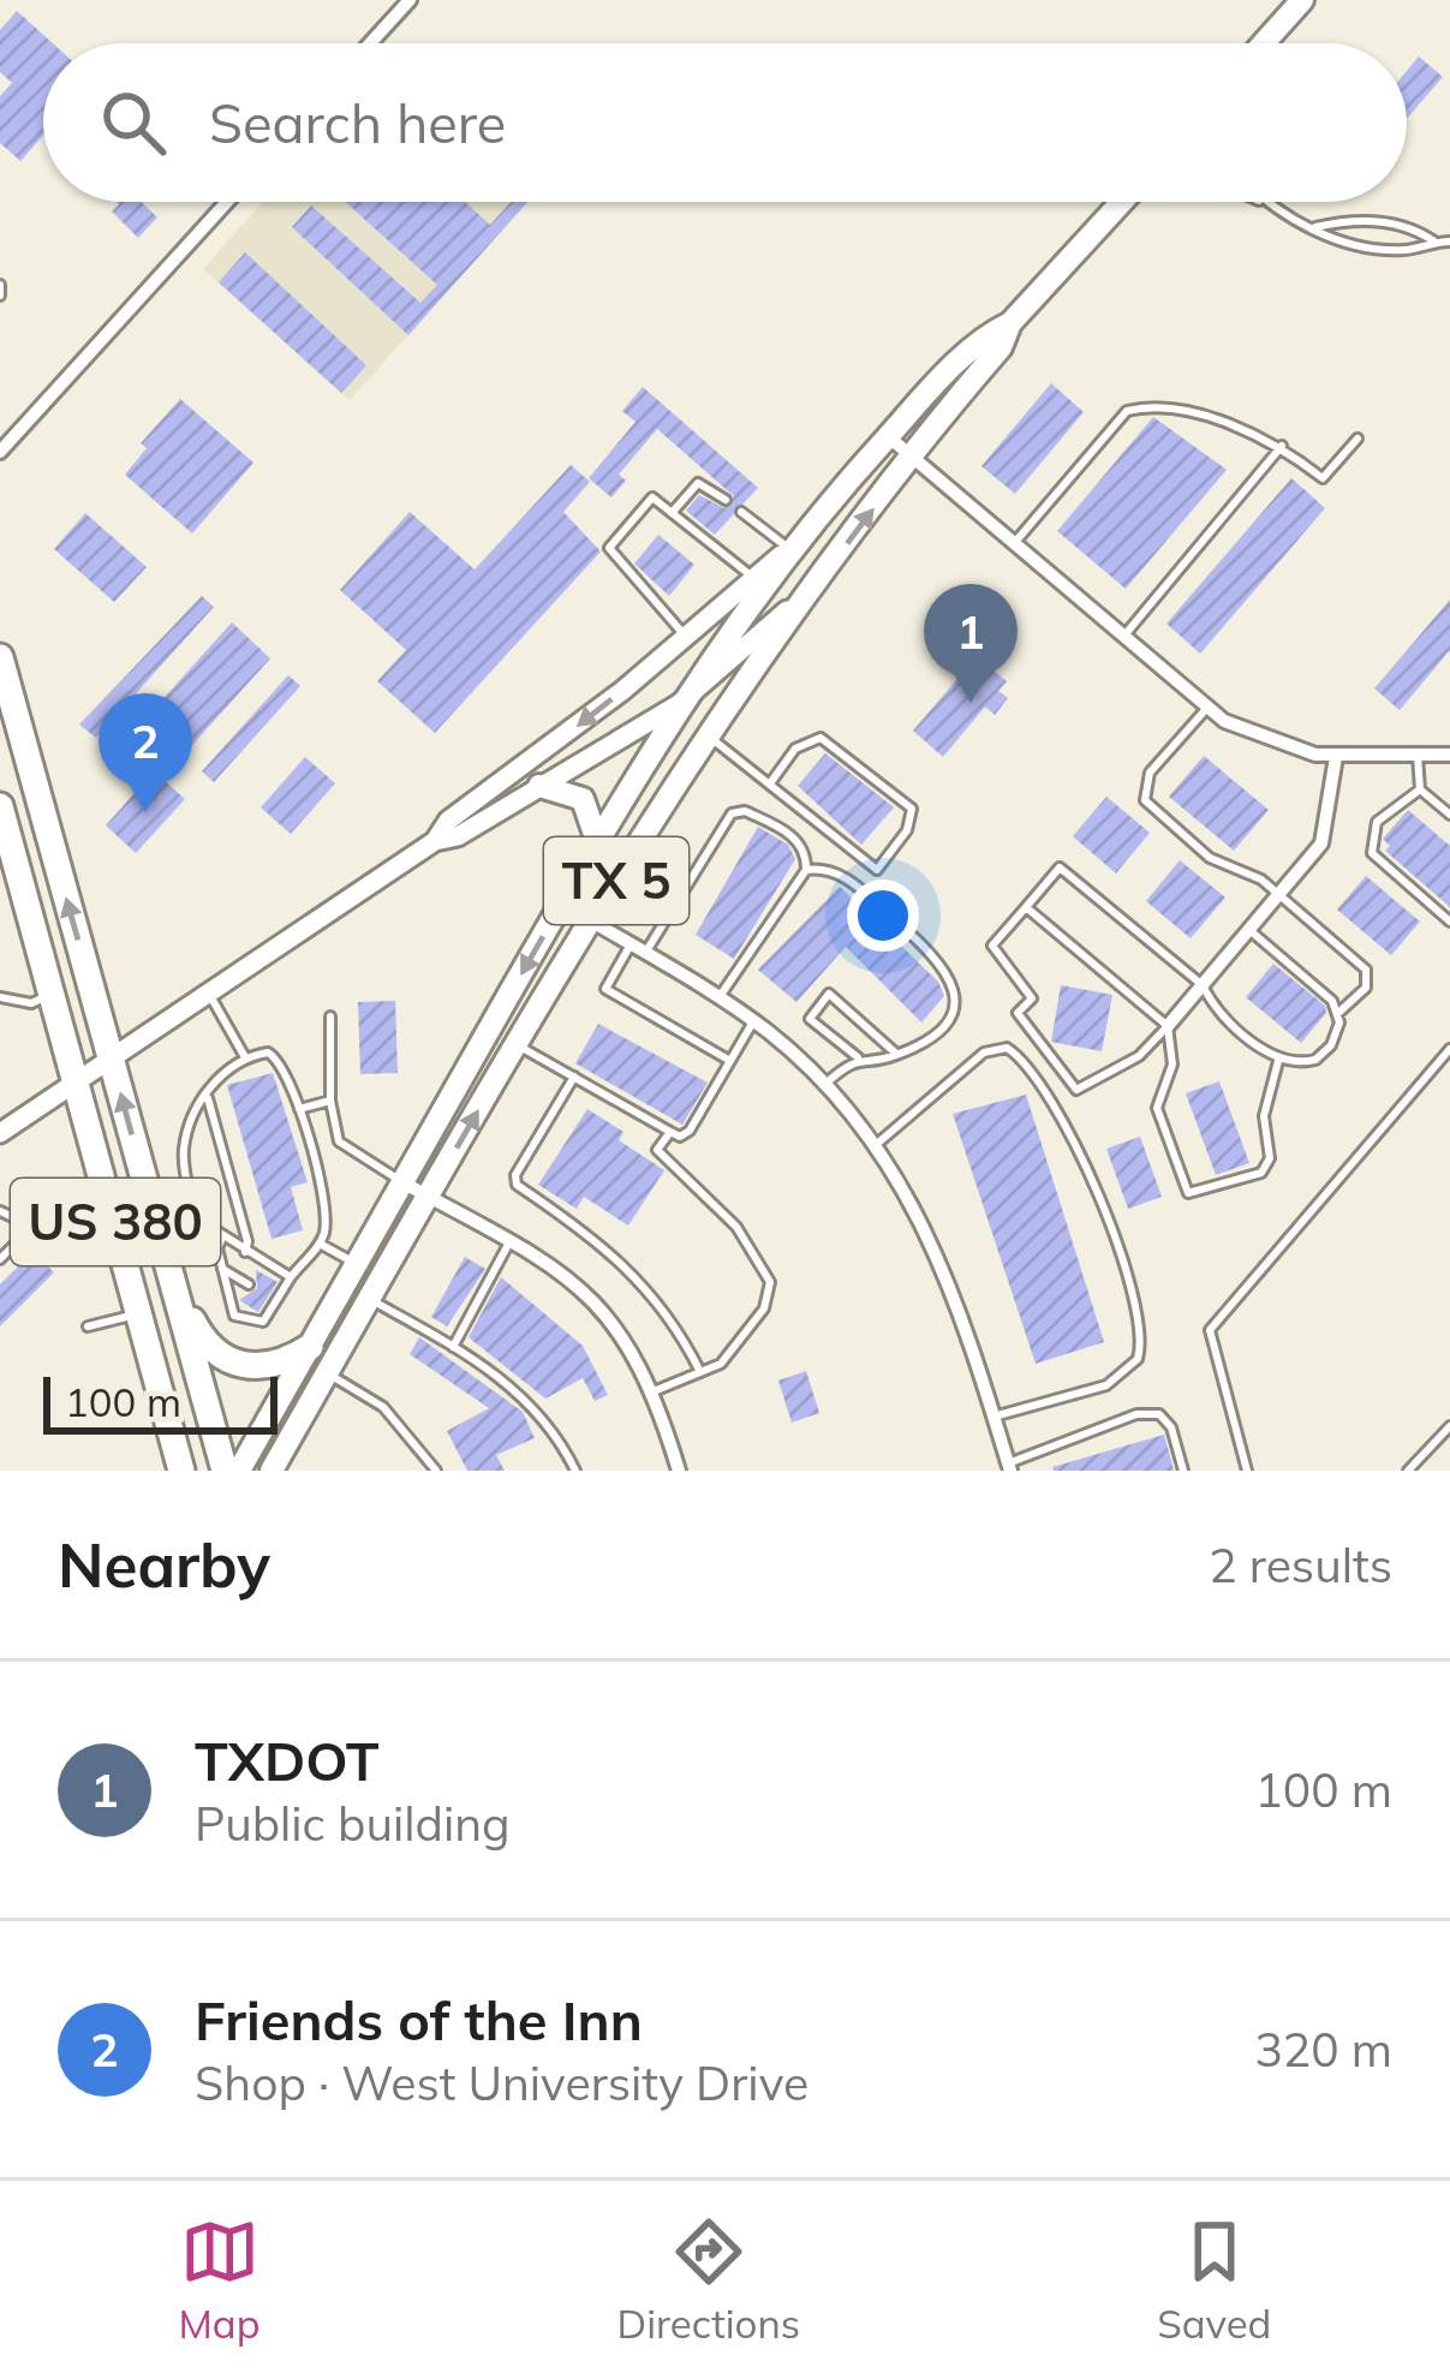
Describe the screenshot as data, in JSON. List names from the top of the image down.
{
  "streets": {
    "highway": ["US 380"],
    "main road": ["TX 5"]
  },
  "scale_bar": "100 m",
  "page": {
    "search": "Search here",
    "pins": ["1", "2"],
    "scale": "100 m",
    "heading": ["Nearby", "2 results"],
    "list": [
      {
        "mark": "1",
        "name": "TXDOT",
        "note": "Public building",
        "value": "100 m"
      },
      {
        "mark": "2",
        "name": "Friends of the Inn",
        "note": "Shop · West University Drive",
        "value": "320 m"
      }
    ],
    "nav": ["Map", "Directions", "Saved"]
  }
}
